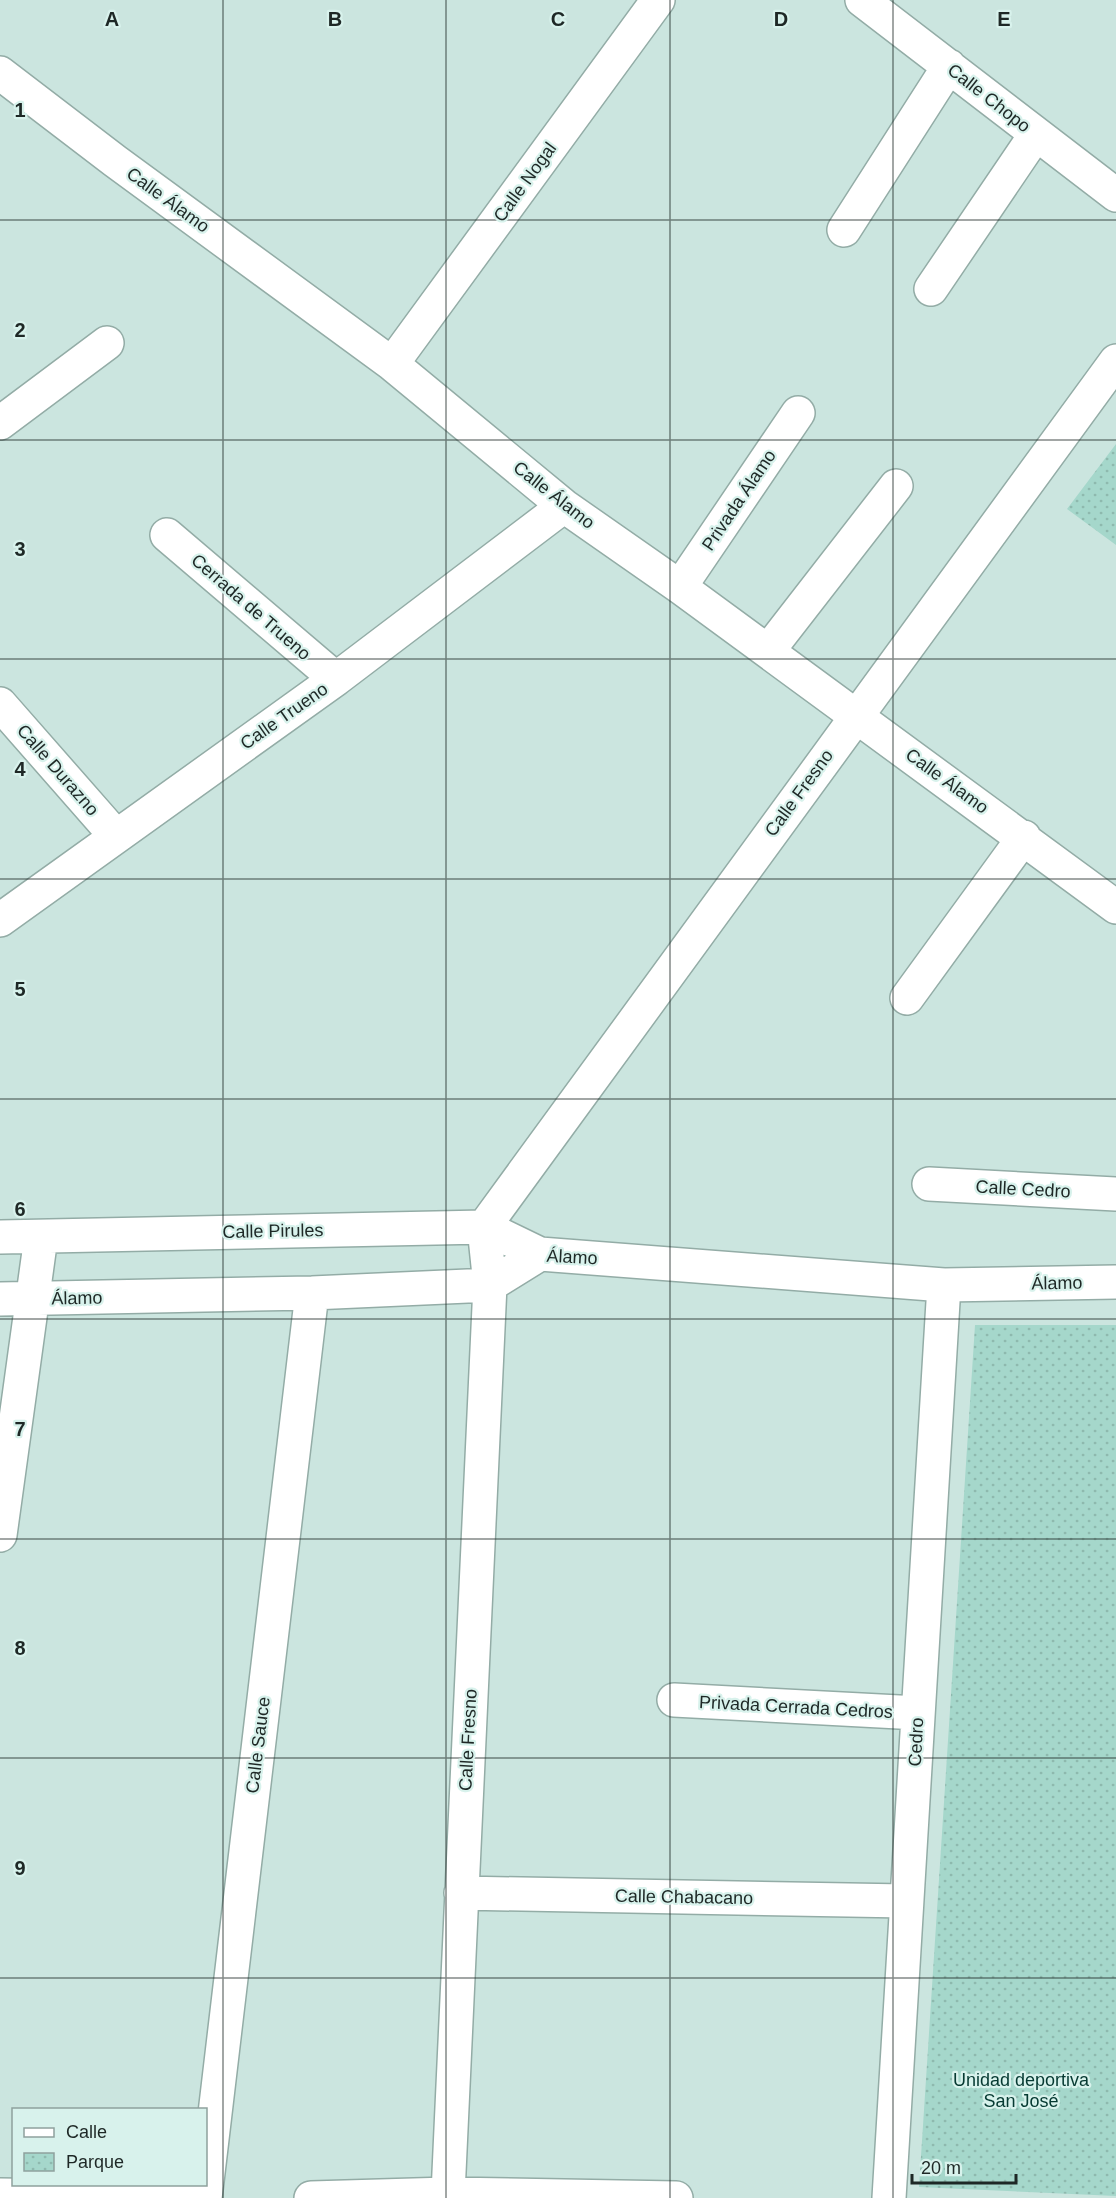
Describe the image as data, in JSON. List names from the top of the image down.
{
  "streets": {
    "street": [
      "Calle Chopo",
      "Calle Nogal",
      "Calle Álamo",
      "Privada Álamo",
      "Cerrada de Trueno",
      "Calle Trueno",
      "Calle Durazno",
      "Calle Fresno",
      "Calle Cedro",
      "Calle Pirules",
      "Álamo",
      "Privada Cerrada Cedros",
      "Cedro",
      "Calle Sauce",
      "Calle Chabacano"
    ]
  },
  "crossings": [
    ["Calle Nogal", "Calle Álamo"],
    ["Calle Álamo", "Privada Álamo"],
    ["Calle Álamo", "Calle Trueno"],
    ["Calle Álamo", "Calle Fresno"],
    ["Cerrada de Trueno", "Calle Trueno"],
    ["Calle Trueno", "Calle Durazno"],
    ["Calle Fresno", "Calle Pirules"],
    ["Calle Fresno", "Álamo"],
    ["Calle Fresno", "Calle Chabacano"],
    ["Calle Pirules", "Álamo"],
    ["Álamo", "Cedro"],
    ["Álamo", "Calle Sauce"],
    ["Privada Cerrada Cedros", "Cedro"],
    ["Cedro", "Calle Chabacano"]
  ],
  "parks": ["Unidad deportiva San José"],
  "legend": ["Calle", "Parque"],
  "scale_bar": "20 m",
  "grid": {
    "columns": [
      "A",
      "B",
      "C",
      "D",
      "E"
    ],
    "rows": [
      "1",
      "2",
      "3",
      "4",
      "5",
      "6",
      "7",
      "8",
      "9"
    ]
  }
}
